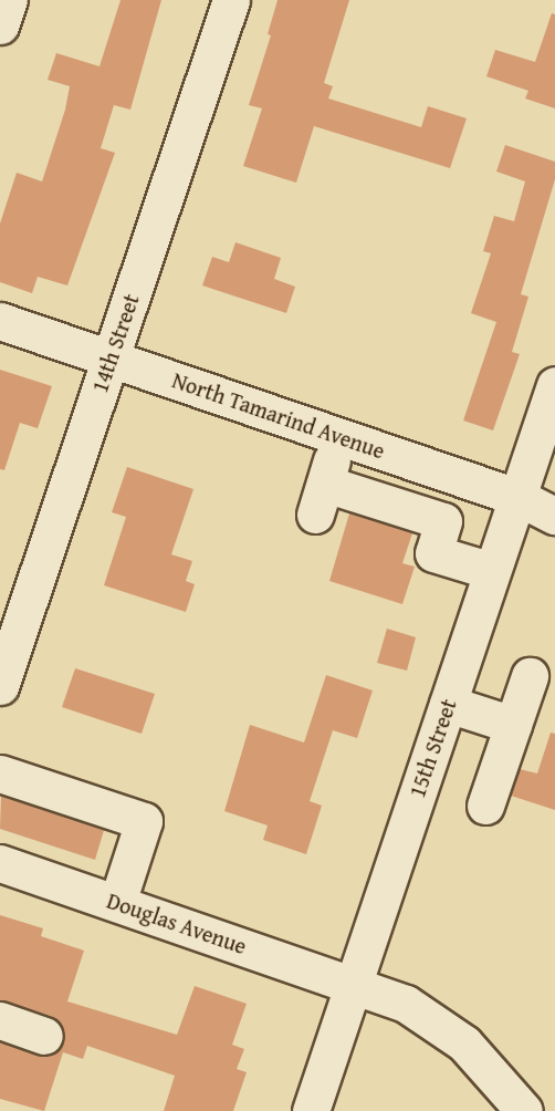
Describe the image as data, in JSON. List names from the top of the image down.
{
  "streets": {
    "street": [
      "14th Street",
      "North Tamarind Avenue",
      "15th Street",
      "Douglas Avenue"
    ]
  },
  "crossings": [
    ["14th Street", "North Tamarind Avenue"],
    ["North Tamarind Avenue", "15th Street"],
    ["15th Street", "Douglas Avenue"]
  ]
}
